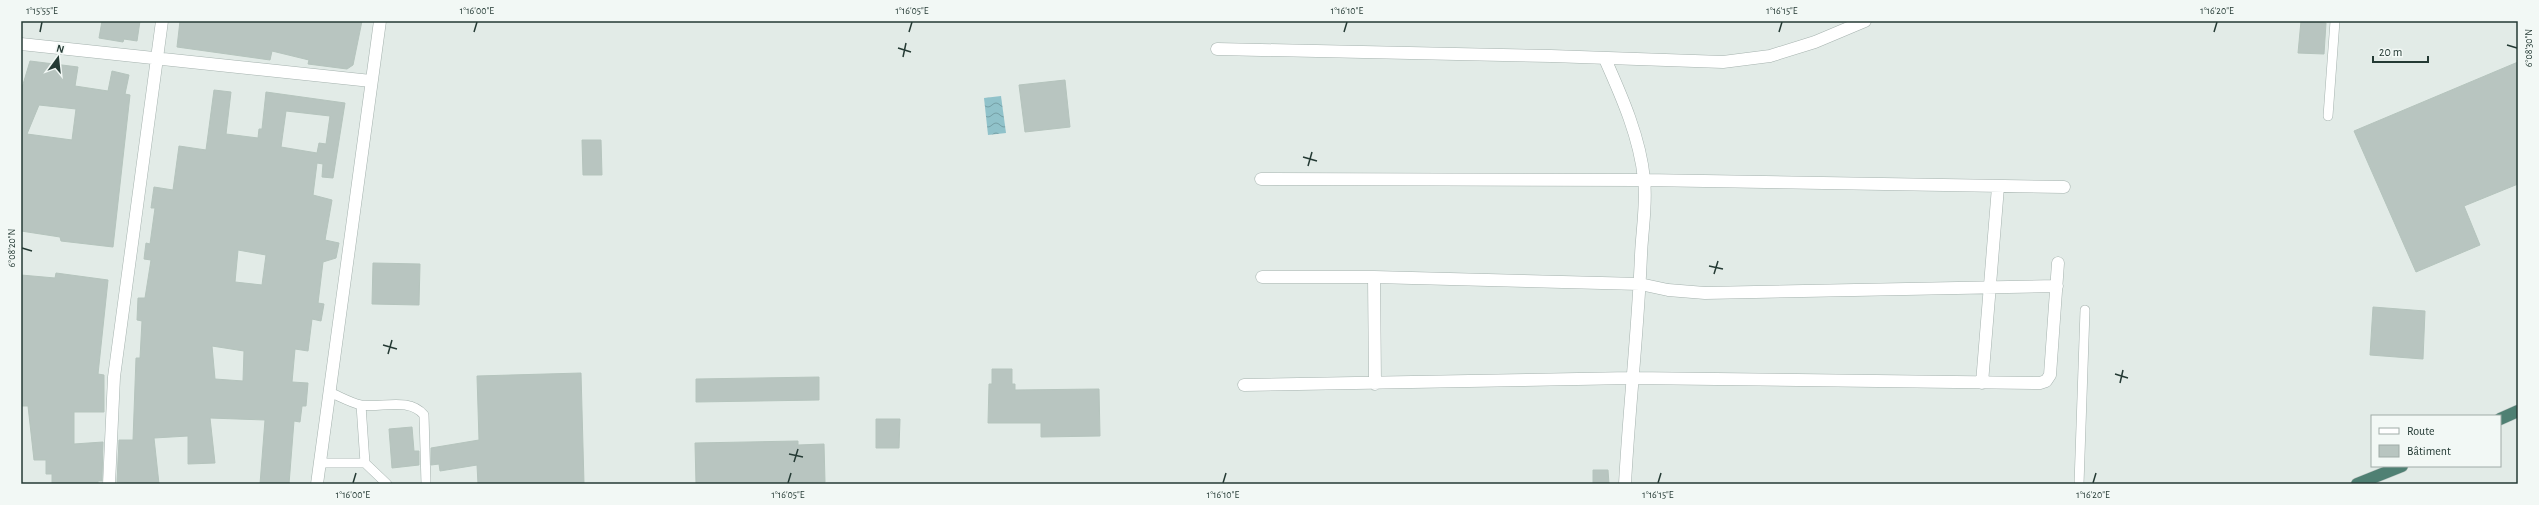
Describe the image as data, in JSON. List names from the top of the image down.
{
  "legend": ["Route", "Bâtiment"],
  "scale_bar": "20 m",
  "north": "top",
  "coordinates": [
    "1°15'55\"E",
    "1°16'00\"E",
    "1°16'05\"E",
    "1°16'10\"E",
    "1°16'15\"E",
    "1°16'20\"E",
    "6°08'30\"N",
    "6°08'20\"N"
  ]
}
